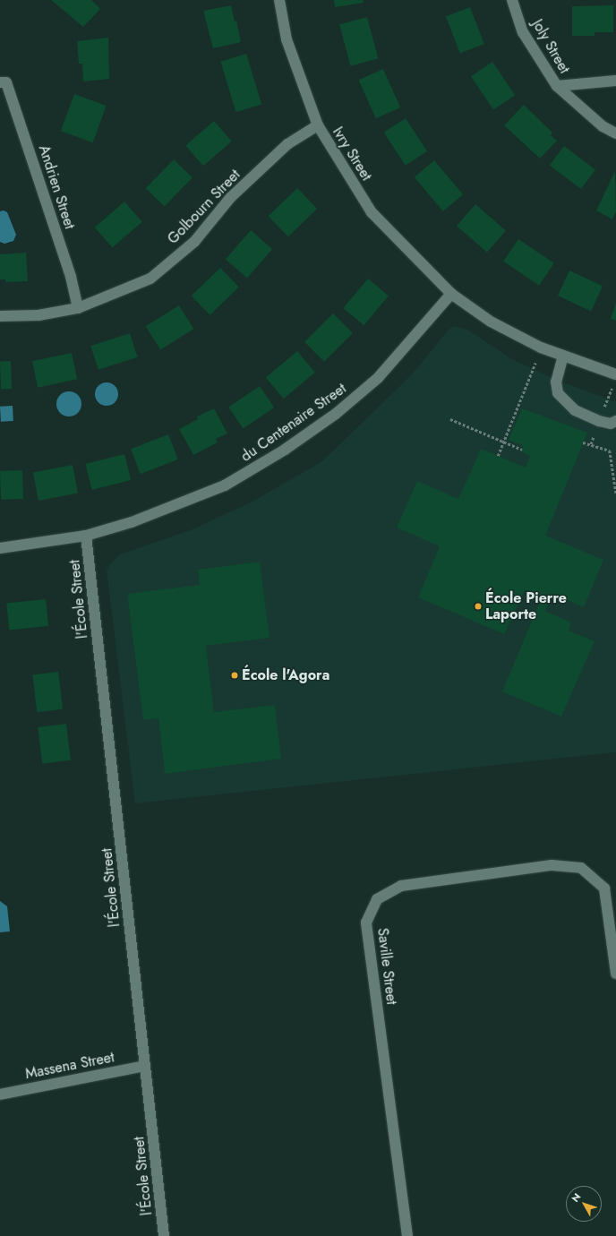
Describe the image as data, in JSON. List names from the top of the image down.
{
  "streets": {
    "street": [
      "Joly Street",
      "Ivry Street",
      "Andrien Street",
      "Golbourn Street",
      "du Centenaire Street",
      "l'École Street",
      "Saville Street",
      "Massena Street"
    ]
  },
  "crossings": [
    ["Ivry Street", "Golbourn Street"],
    ["Ivry Street", "du Centenaire Street"],
    ["Andrien Street", "Golbourn Street"],
    ["du Centenaire Street", "l'École Street"],
    ["l'École Street", "Massena Street"]
  ],
  "places": ["École Pierre Laporte", "École l'Agora"],
  "north": "top left"
}
